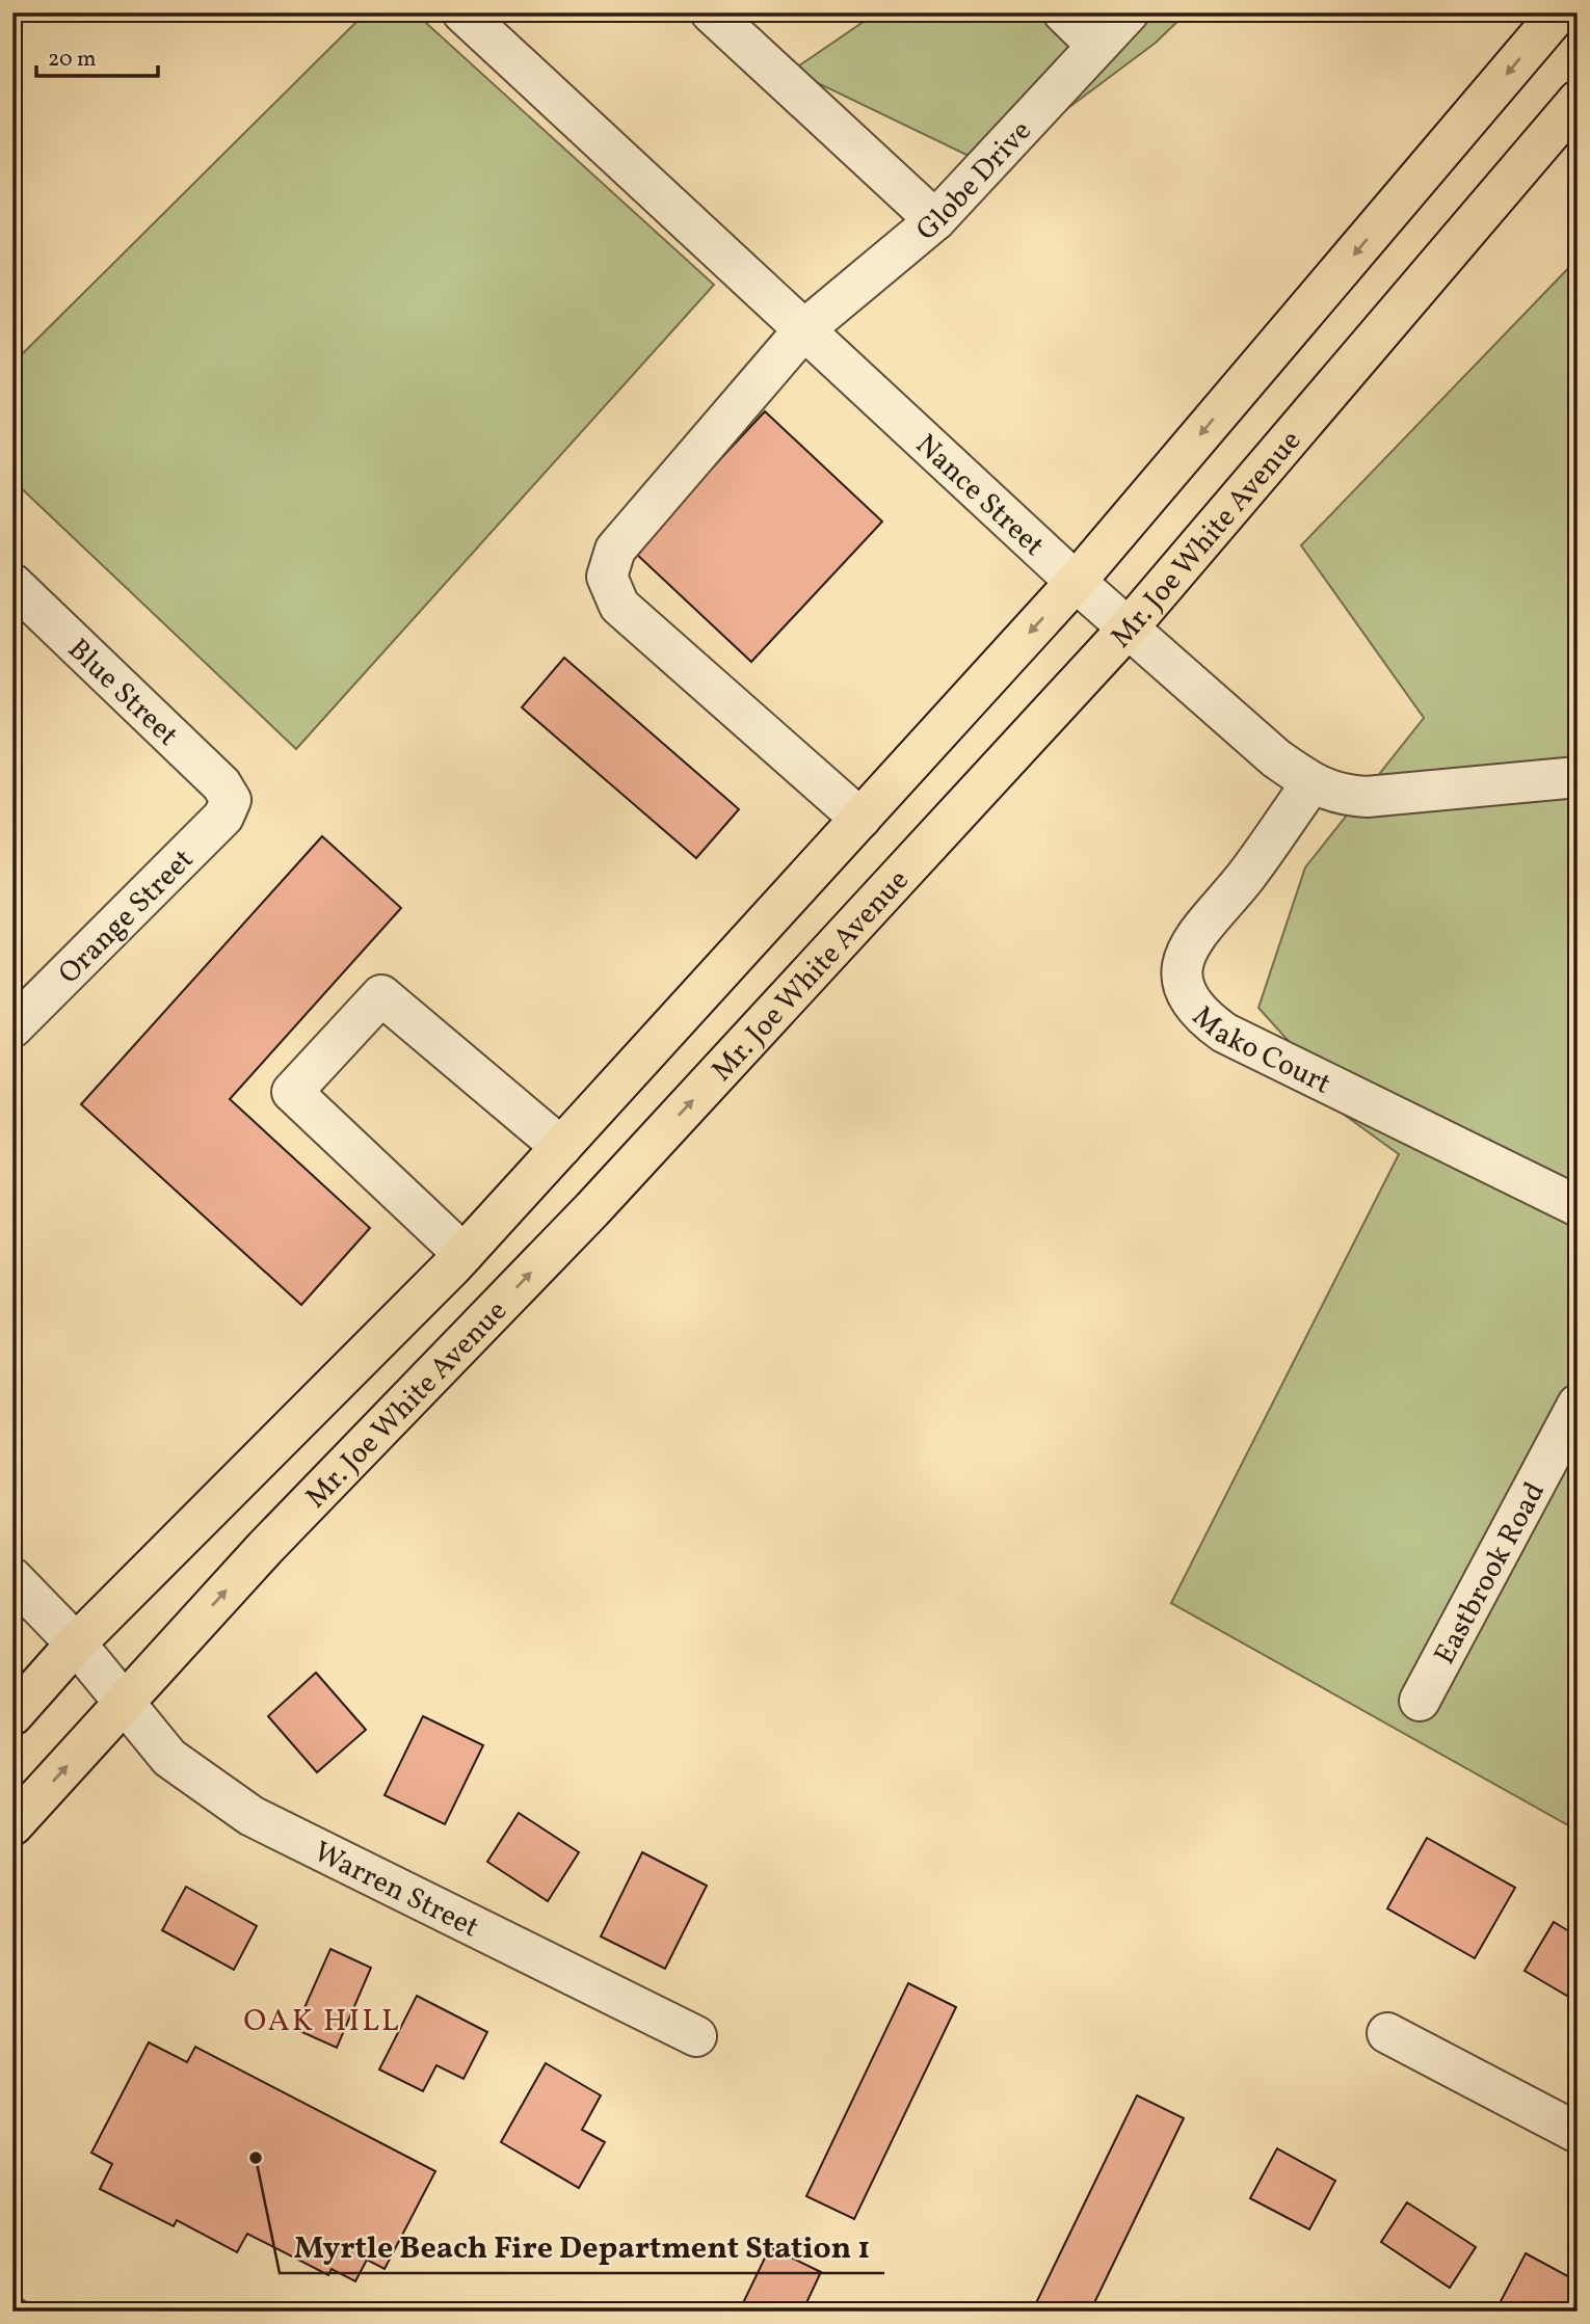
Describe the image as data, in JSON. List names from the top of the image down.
{
  "streets": {
    "main road": ["Mr. Joe White Avenue"],
    "street": [
      "Globe Drive",
      "Nance Street",
      "Blue Street",
      "Orange Street",
      "Mako Court",
      "Eastbrook Road",
      "Warren Street"
    ]
  },
  "crossings": [
    ["Globe Drive", "Nance Street"],
    ["Globe Drive", "Mr. Joe White Avenue"],
    ["Nance Street", "Mr. Joe White Avenue"],
    ["Nance Street", "Mako Court"],
    ["Mr. Joe White Avenue", "Warren Street"],
    ["Blue Street", "Orange Street"]
  ],
  "districts": ["OAK HILL"],
  "places": ["Myrtle Beach Fire Department Station 1"],
  "scale_bar": "20 m"
}
